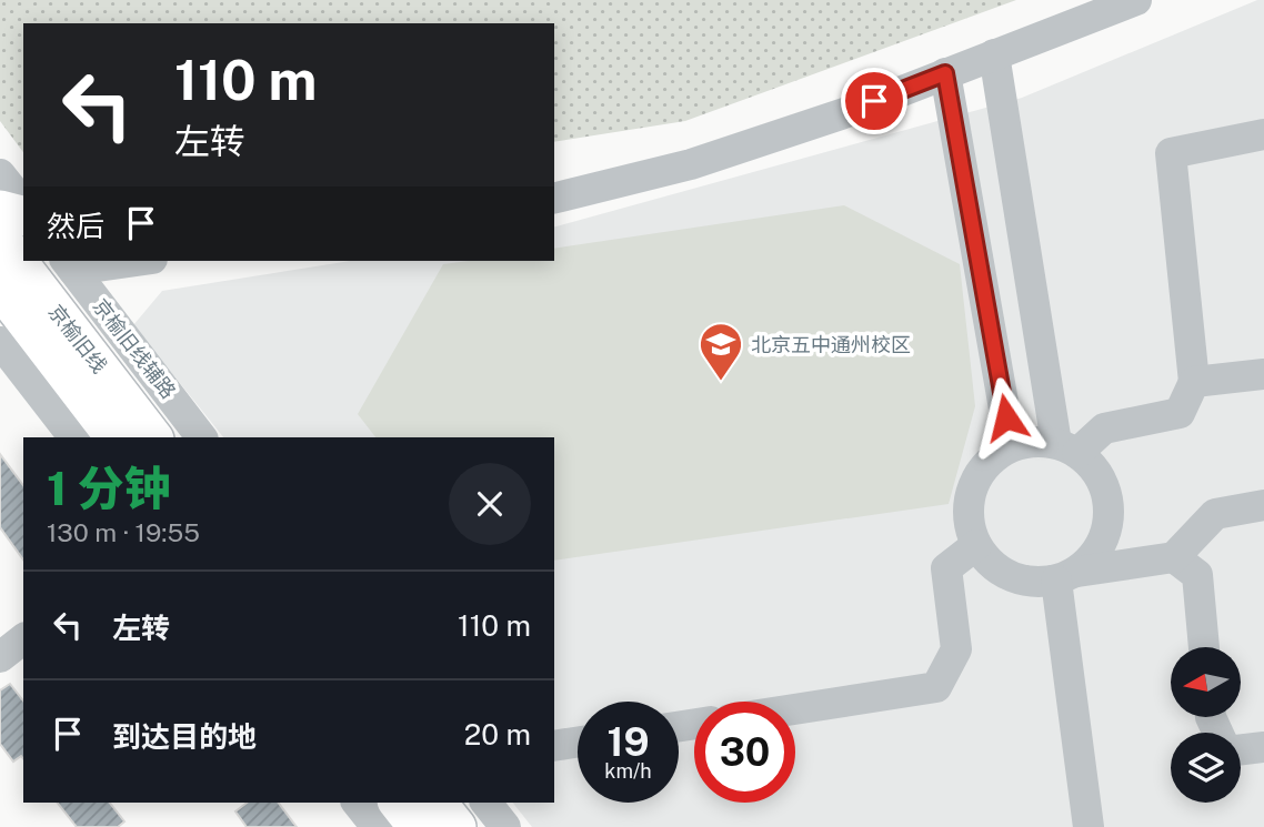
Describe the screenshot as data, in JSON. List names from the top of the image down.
{
  "streets": {
    "main road": ["京榆旧线"],
    "street": ["京榆旧线辅路"]
  },
  "places": {
    "school or university": ["北京五中通州校区"]
  },
  "north": "left",
  "page": {
    "turn": ["110 m", "左转"],
    "then": "然后",
    "heading": ["1 分钟", "130 m · 19:55"],
    "list": [
      {
        "name": "左转",
        "value": "110 m"
      },
      {
        "name": "到达目的地",
        "value": "20 m"
      }
    ],
    "speed": "19 km/h",
    "limit": "30"
  }
}
